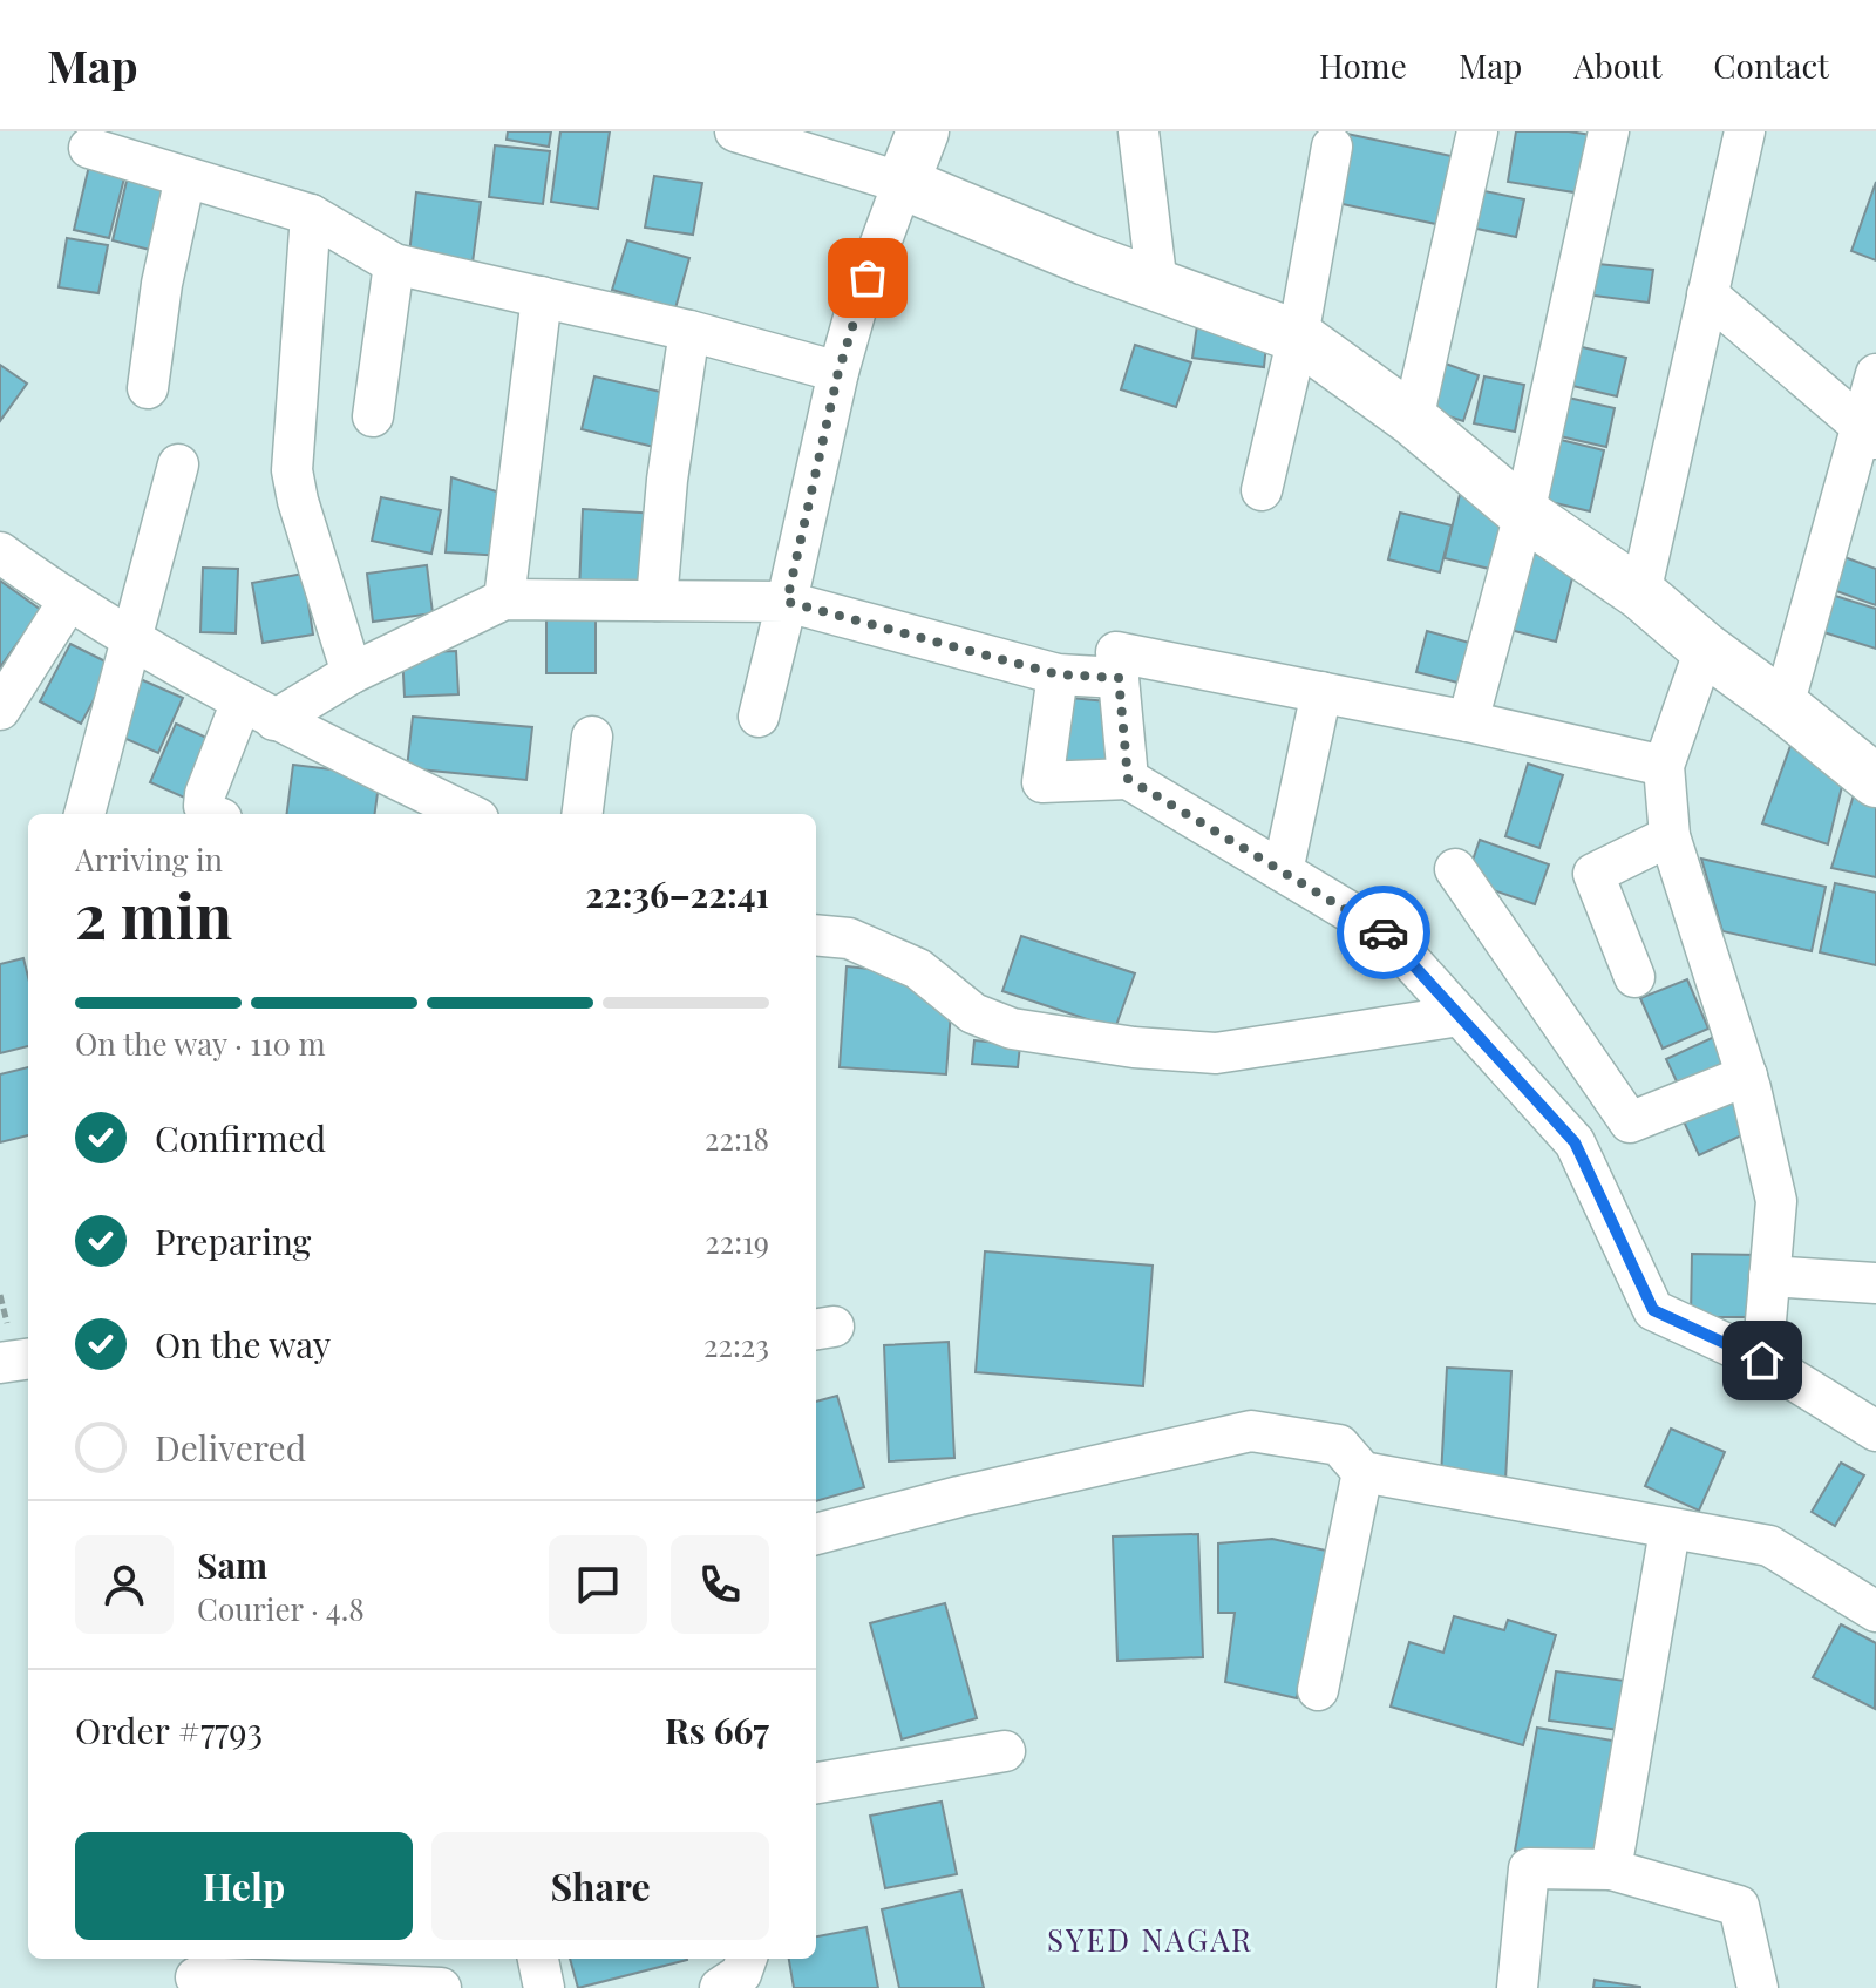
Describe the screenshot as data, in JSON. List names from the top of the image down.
{
  "districts": ["SYED NAGAR"],
  "page": {
    "header": "Map",
    "nav": [
      "Home",
      "Map",
      "About",
      "Contact"
    ],
    "heading": ["2 min", "Arriving in", "22:36–22:41"],
    "panel": [
      "Sam",
      "Courier · 4.8",
      "Order #7793",
      "Rs 667"
    ],
    "bar": "On the way · 110 m",
    "list": [
      ["Confirmed", "22:18"],
      ["Preparing", "22:19"],
      ["On the way", "22:23"],
      "Delivered"
    ],
    "buttons": ["Help", "Share"]
  }
}
